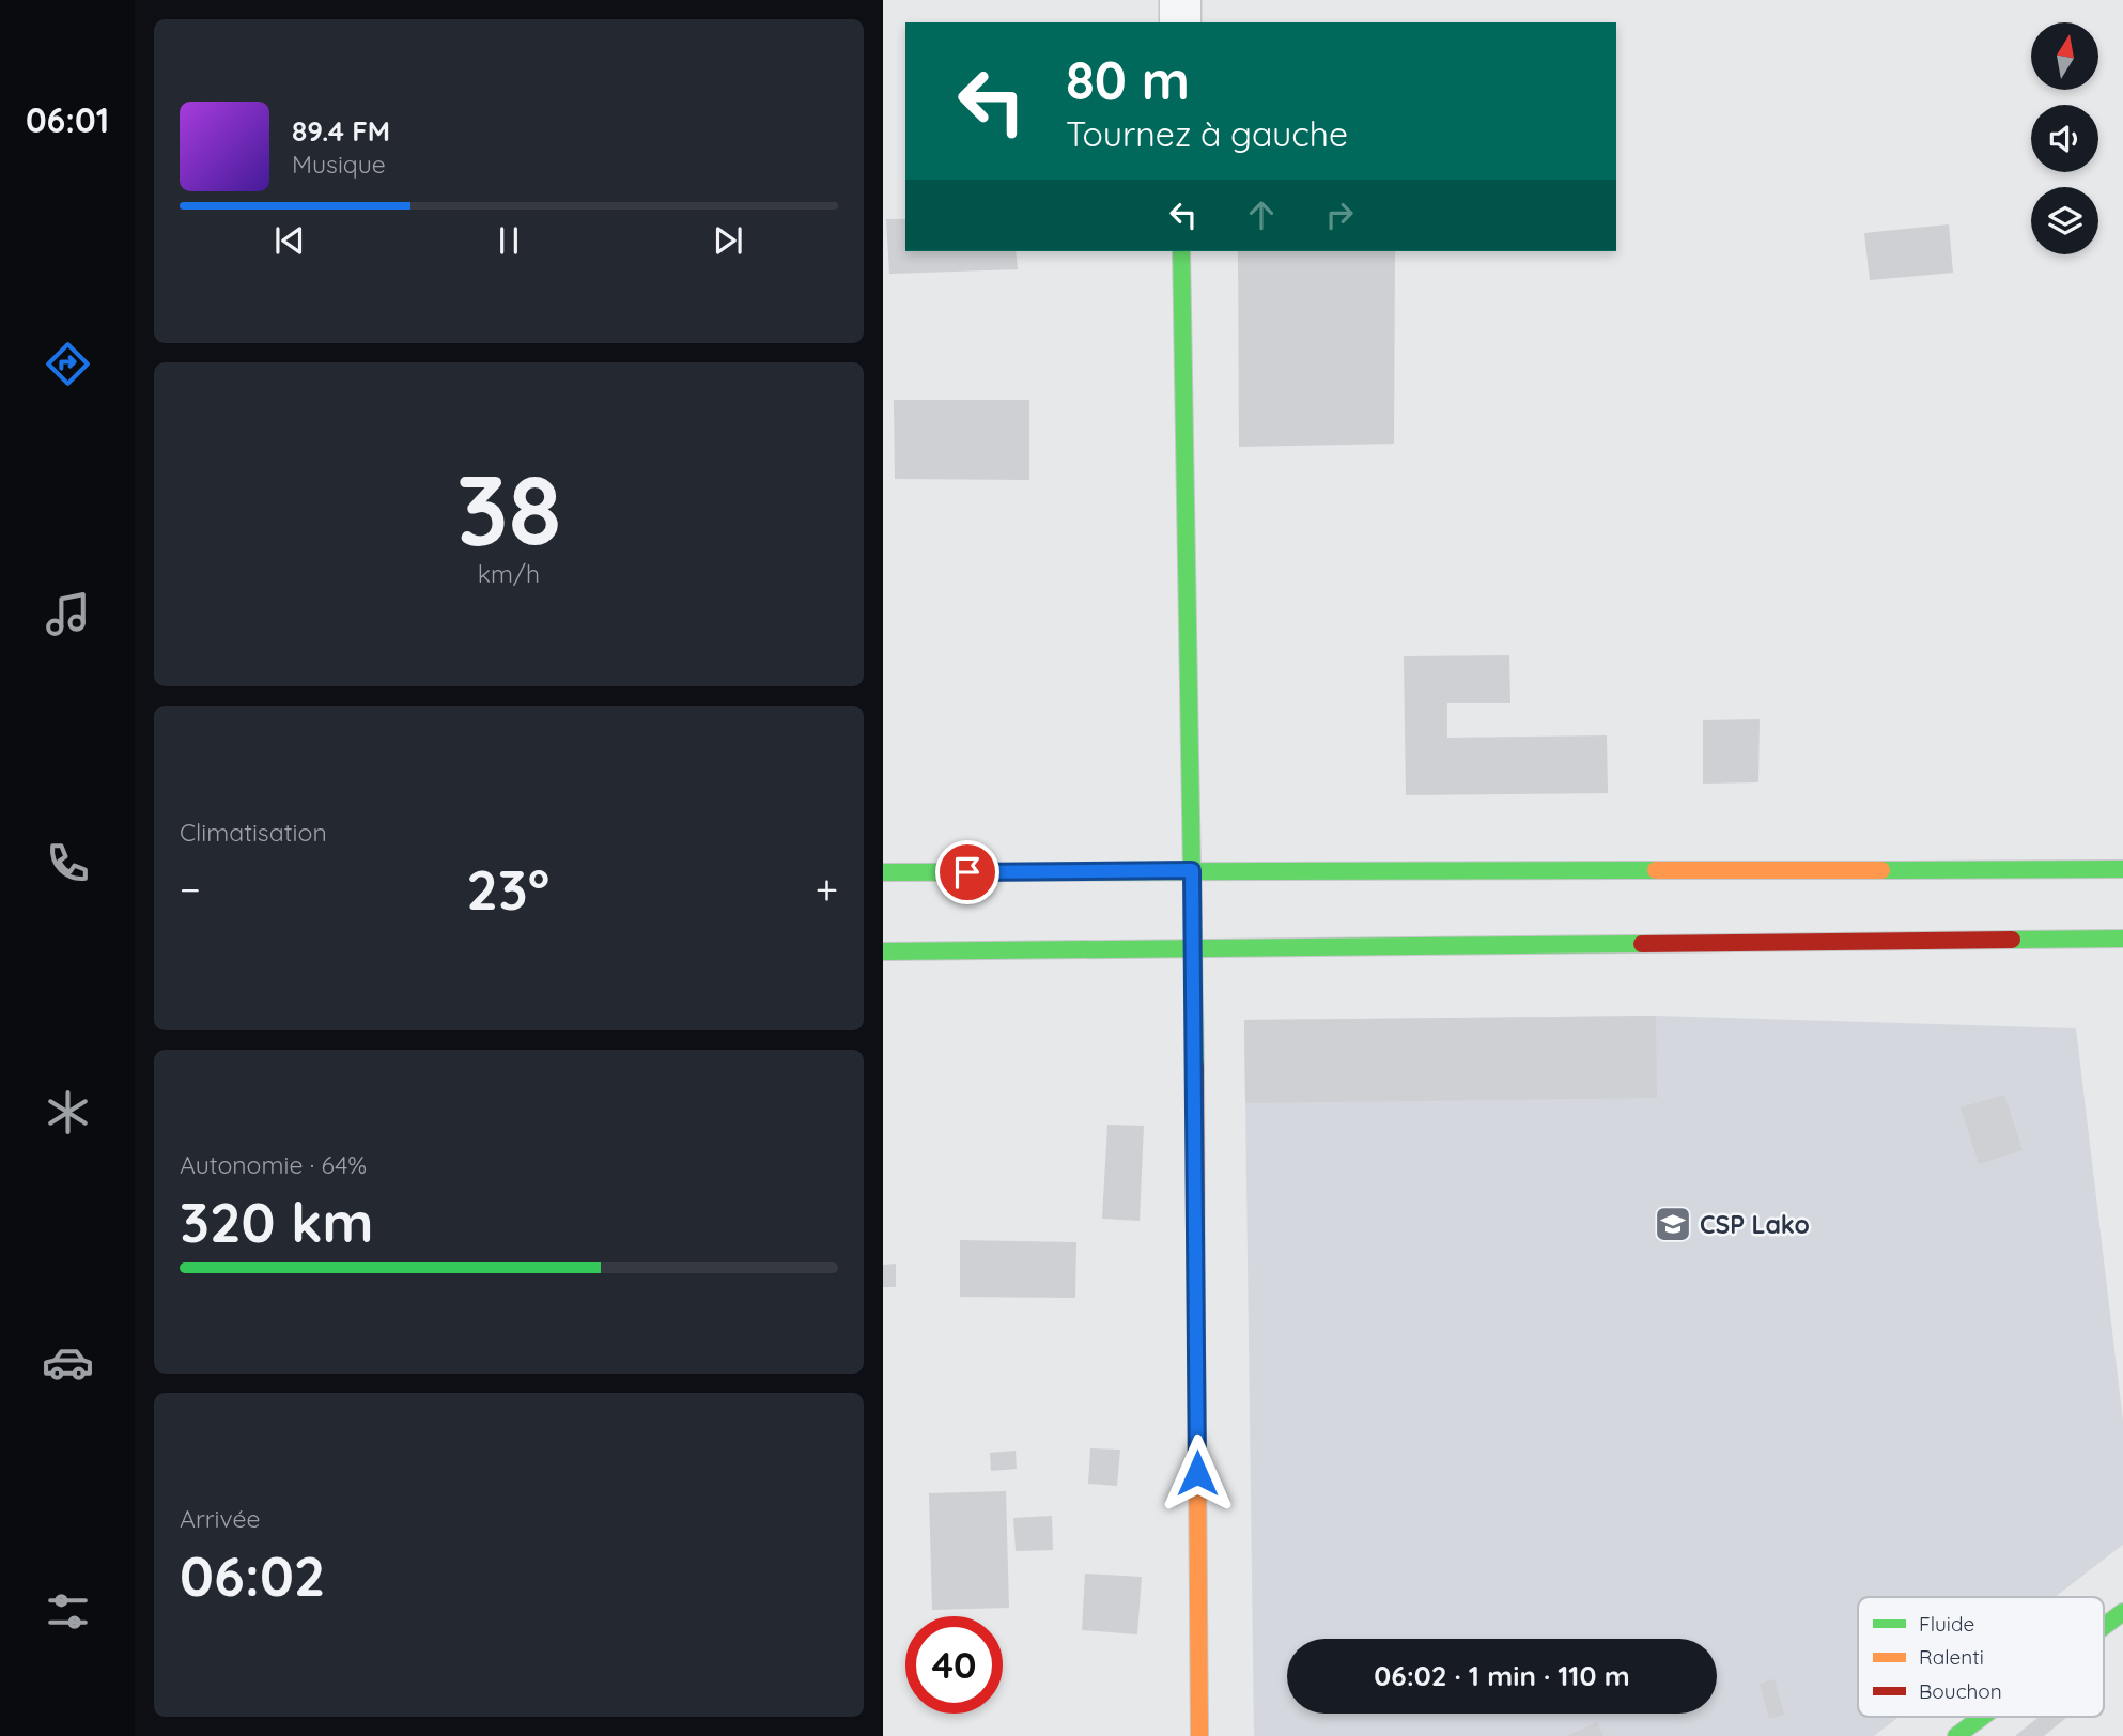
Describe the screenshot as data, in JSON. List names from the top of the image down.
{
  "places": {
    "school or university": ["CSP Lako"]
  },
  "legend": ["Fluide", "Ralenti", "Bouchon"],
  "north": "top",
  "page": {
    "tabs": "06:01",
    "turn": ["80 m", "Tournez à gauche"],
    "song": ["89.4 FM", "Musique"],
    "tile": [
      ["38", "km/h"],
      "Climatisation",
      ["Autonomie · 64%", "320 km"],
      ["Arrivée", "06:02"]
    ],
    "heat": ["−", "23°", "+"],
    "limit": "40",
    "trip": "06:02 · 1 min · 110 m"
  }
}
